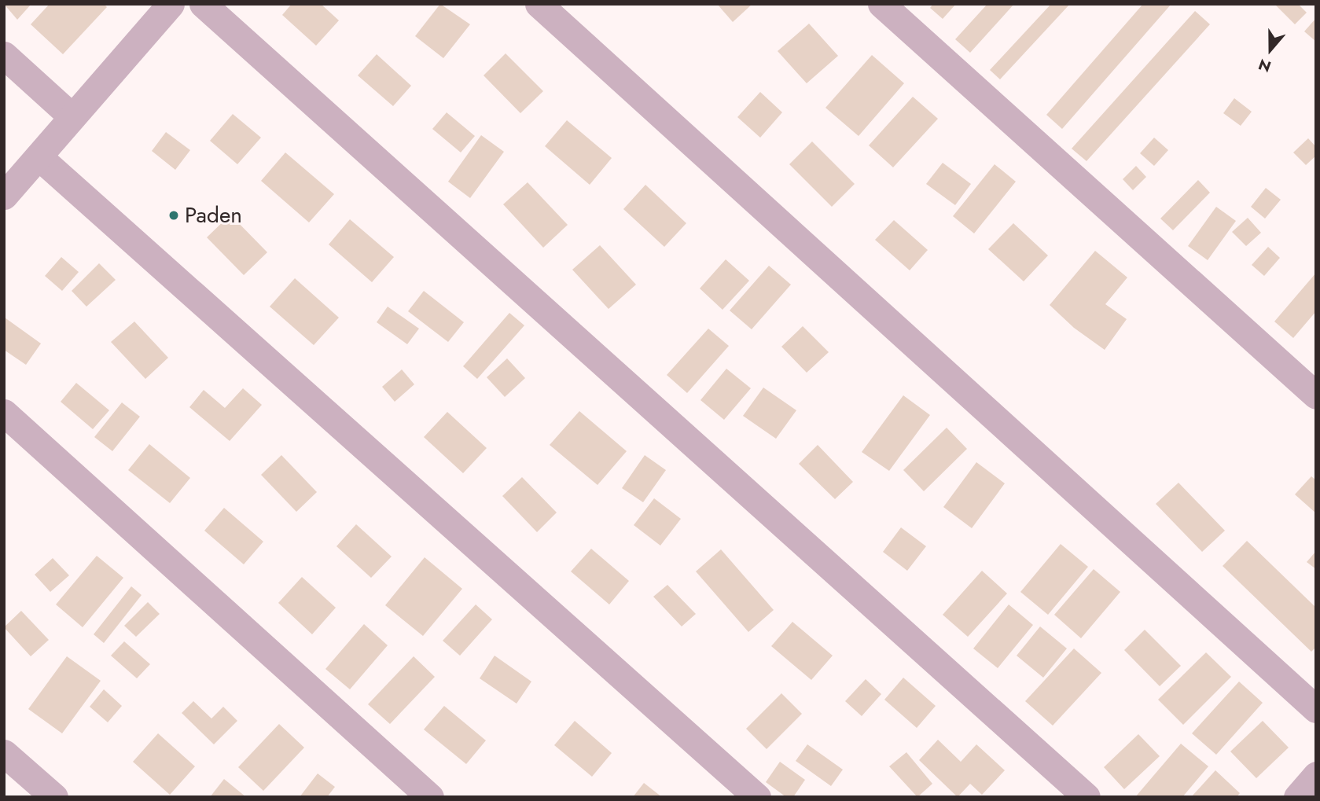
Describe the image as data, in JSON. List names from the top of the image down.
{
  "places": ["Paden"],
  "north": "bottom"
}
